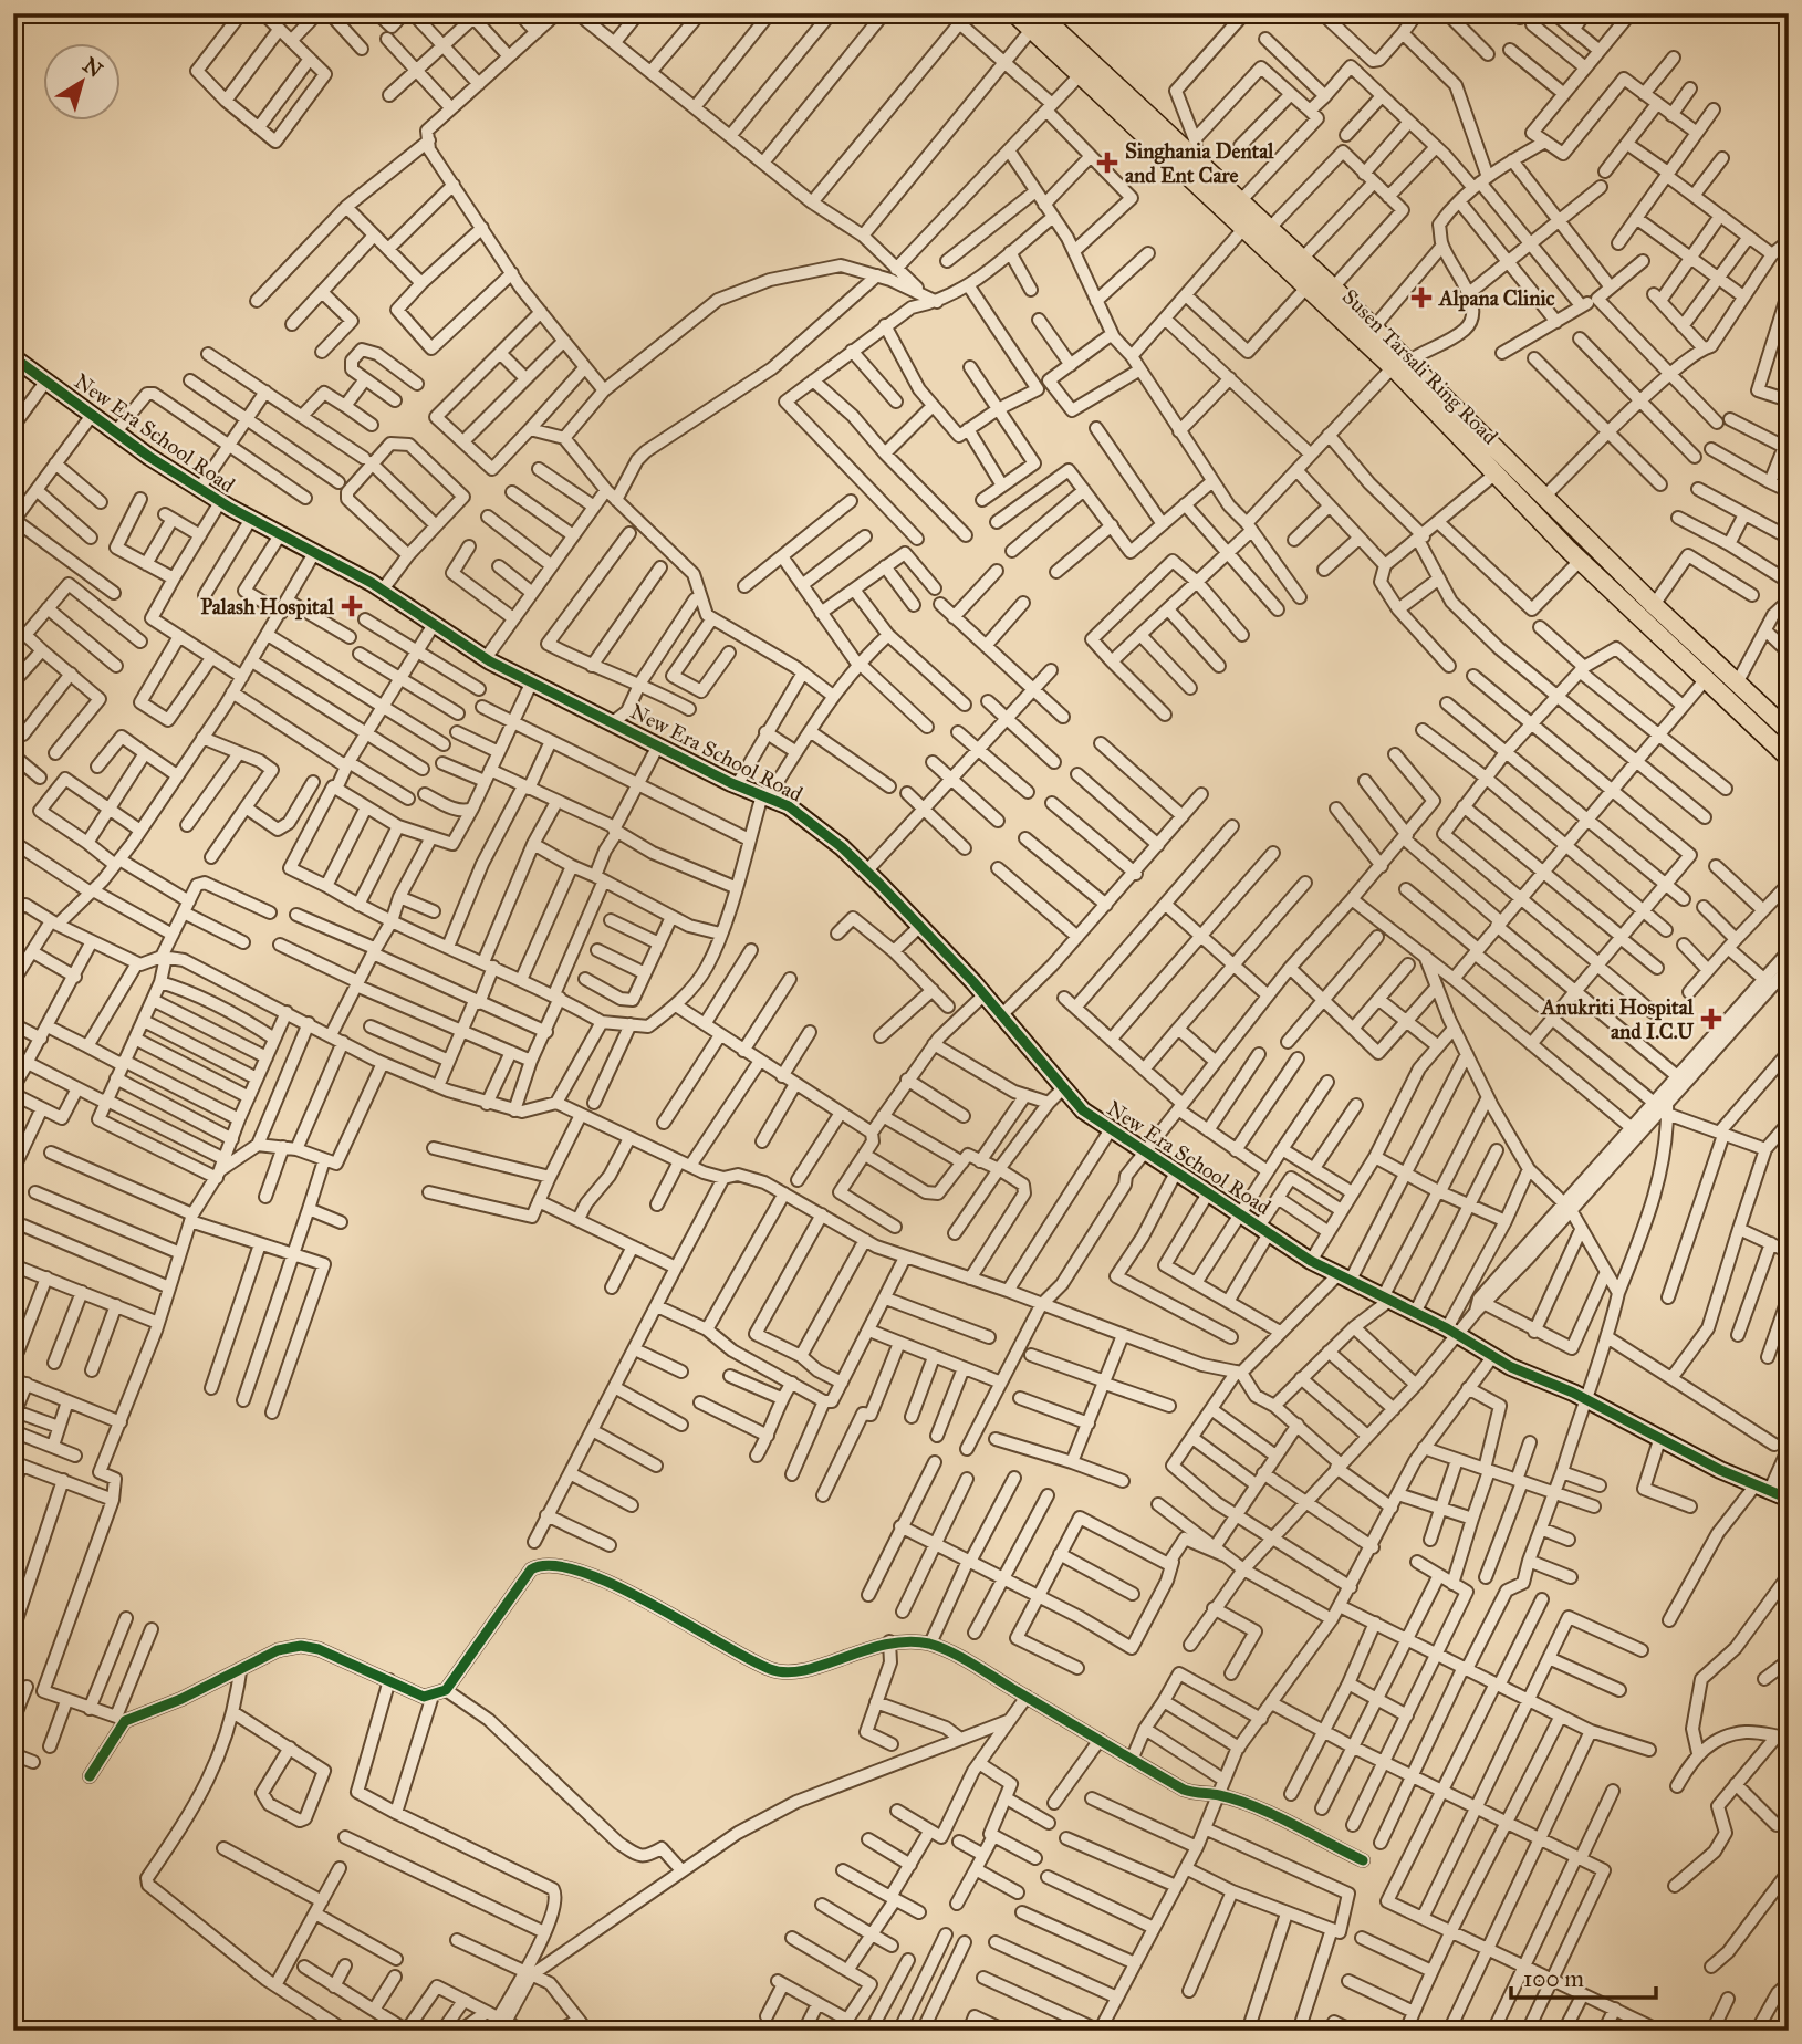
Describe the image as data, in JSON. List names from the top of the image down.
{
  "streets": {
    "main road": ["Susen Tarsali Ring Road"],
    "street": ["New Era School Road"]
  },
  "places": {
    "health": [
      "Singhania Dental and Ent Care",
      "Alpana Clinic",
      "Palash Hospital",
      "Anukriti Hospital and I.C.U"
    ]
  },
  "scale_bar": "100 m",
  "north": "top right"
}
